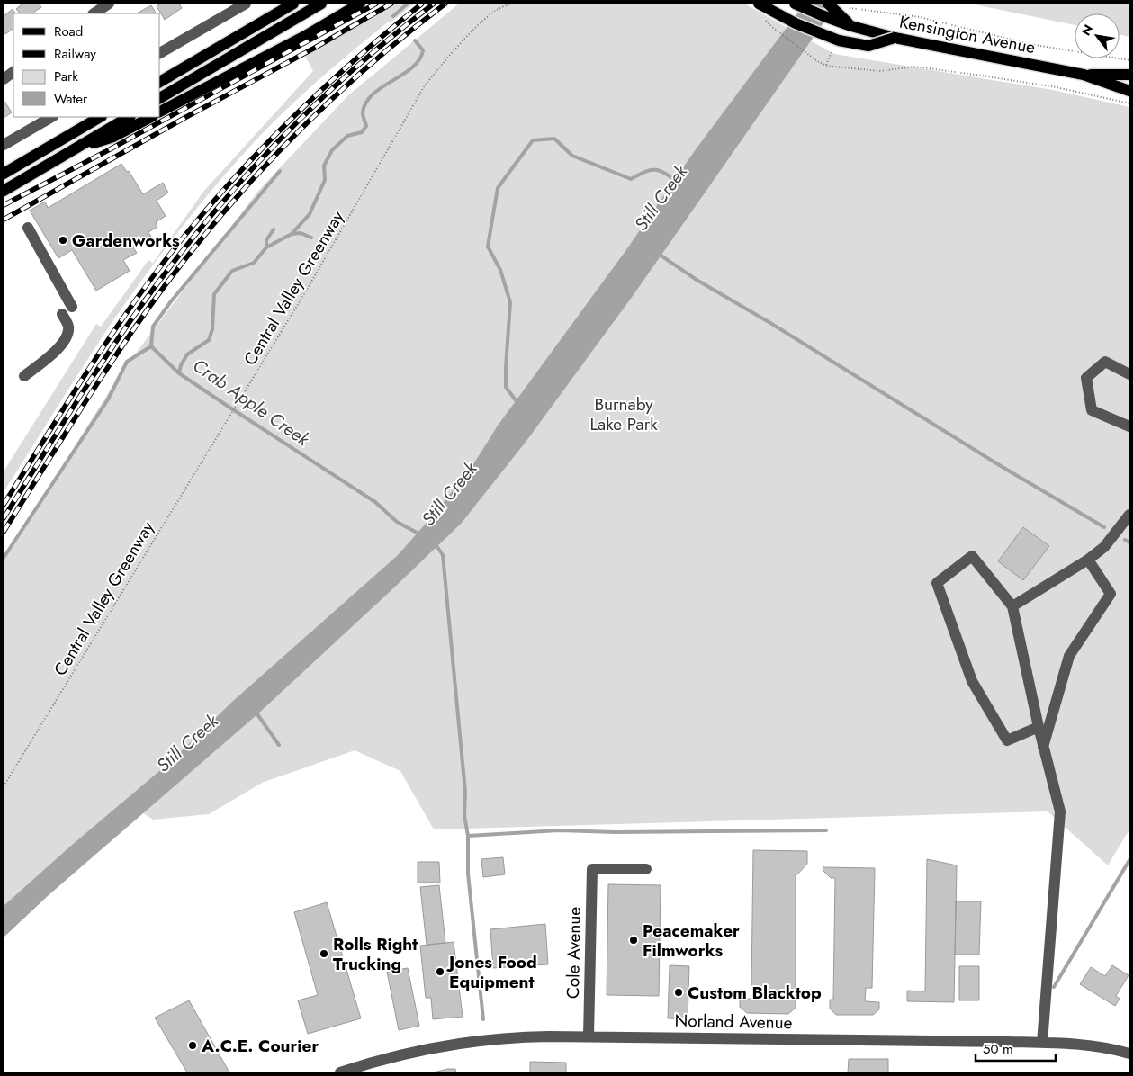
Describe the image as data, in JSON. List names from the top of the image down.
{
  "streets": {
    "main road": ["Kensington Avenue"],
    "street": ["Cole Avenue", "Norland Avenue"],
    "path": ["Central Valley Greenway"]
  },
  "crossings": [
    ["Cole Avenue", "Norland Avenue"]
  ],
  "water": ["Still Creek", "Crab Apple Creek"],
  "parks": ["Burnaby Lake Park"],
  "places": [
    "Gardenworks",
    "Peacemaker Filmworks",
    "Rolls Right Trucking",
    "Jones Food Equipment",
    "Custom Blacktop",
    "A.C.E. Courier"
  ],
  "legend": [
    "Road",
    "Railway",
    "Park",
    "Water"
  ],
  "scale_bar": "50 m",
  "north": "top left"
}
